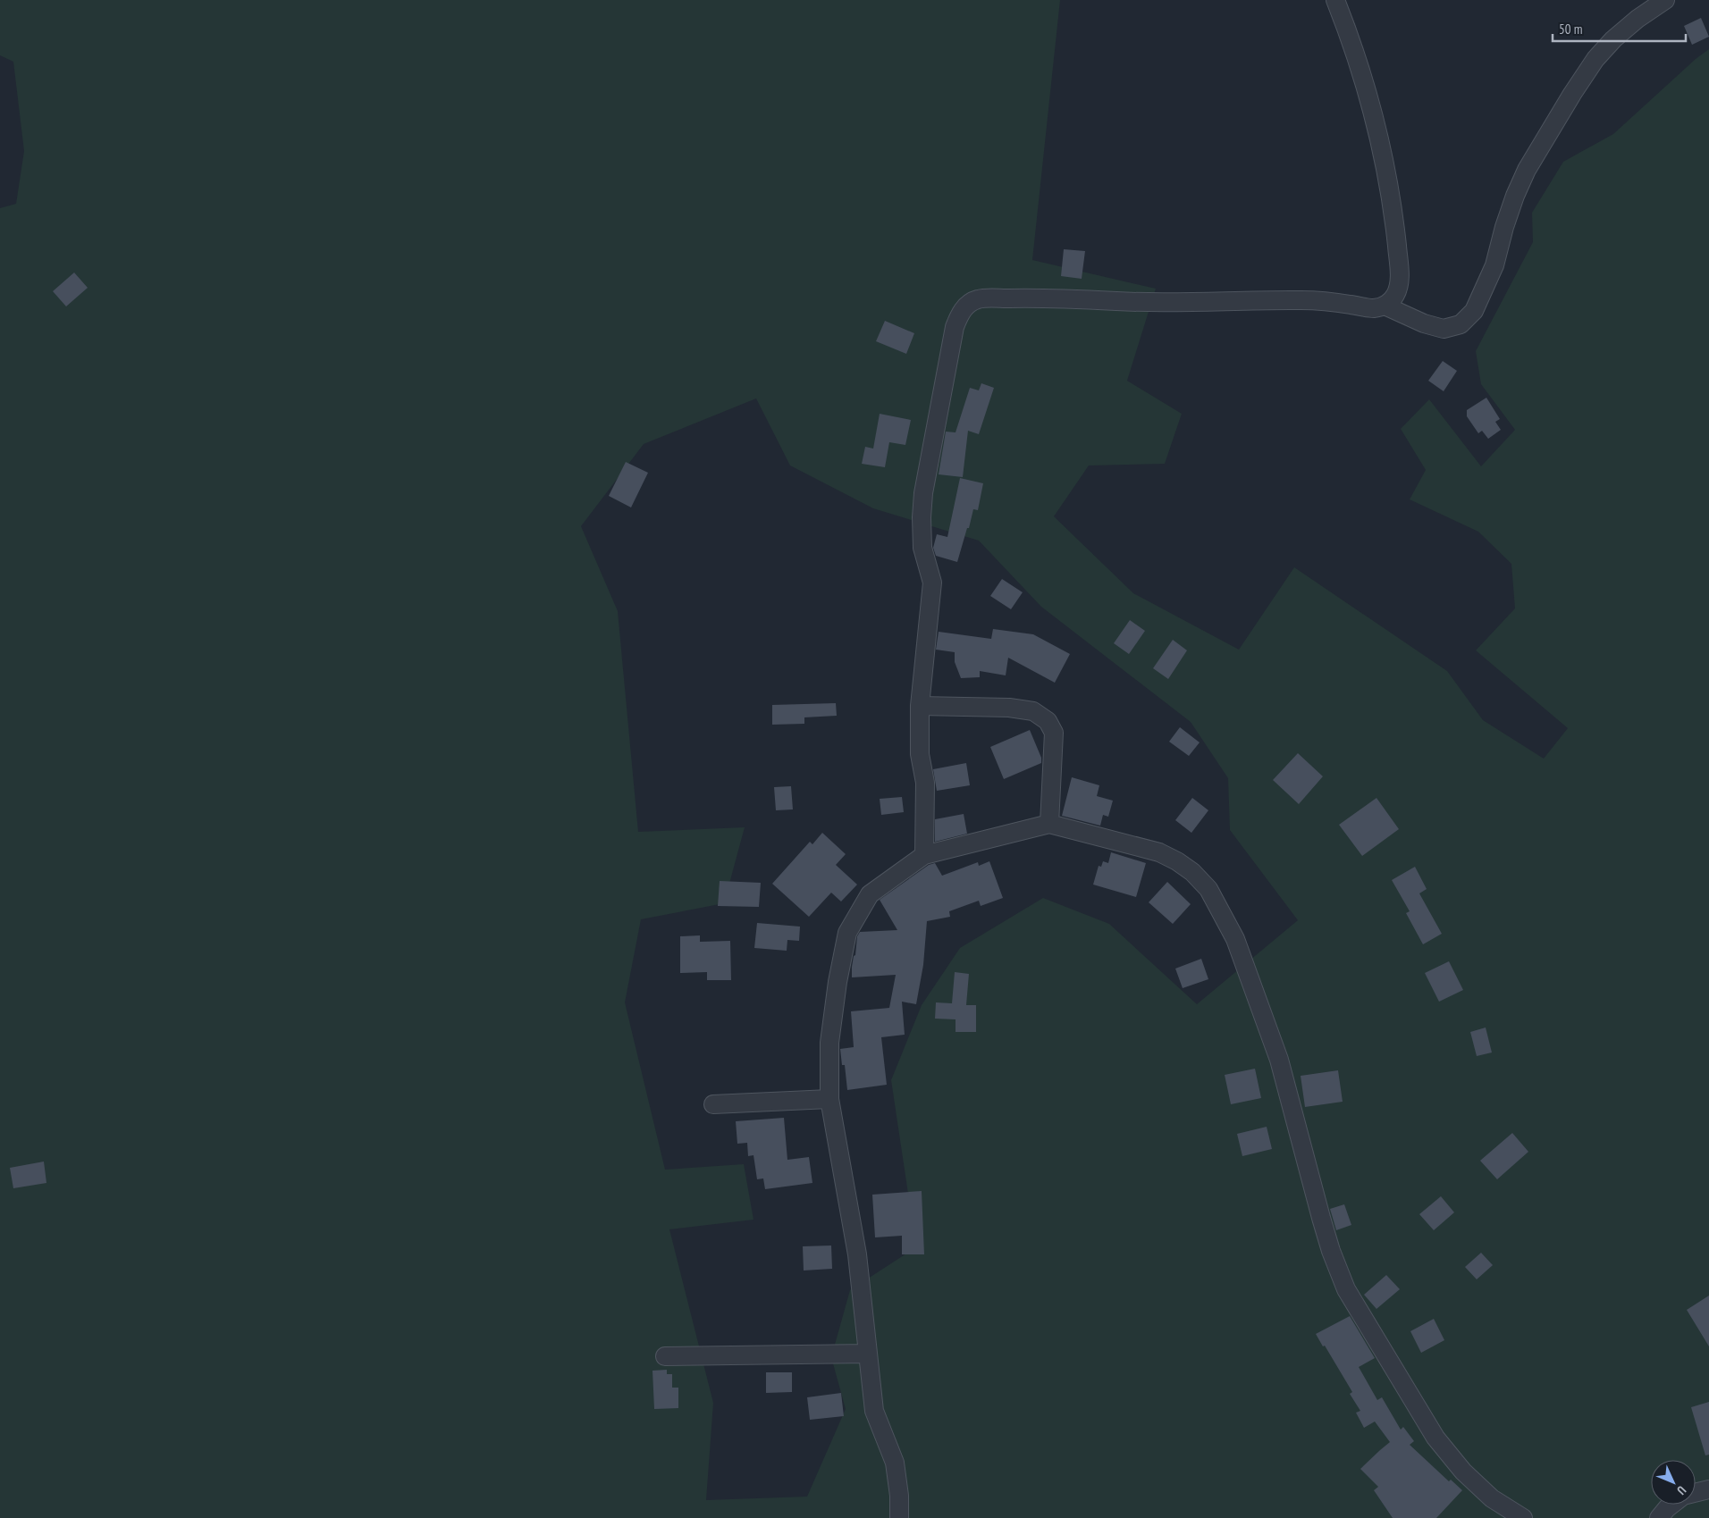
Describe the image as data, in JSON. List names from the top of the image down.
{
  "scale_bar": "50 m",
  "north": "bottom right"
}
